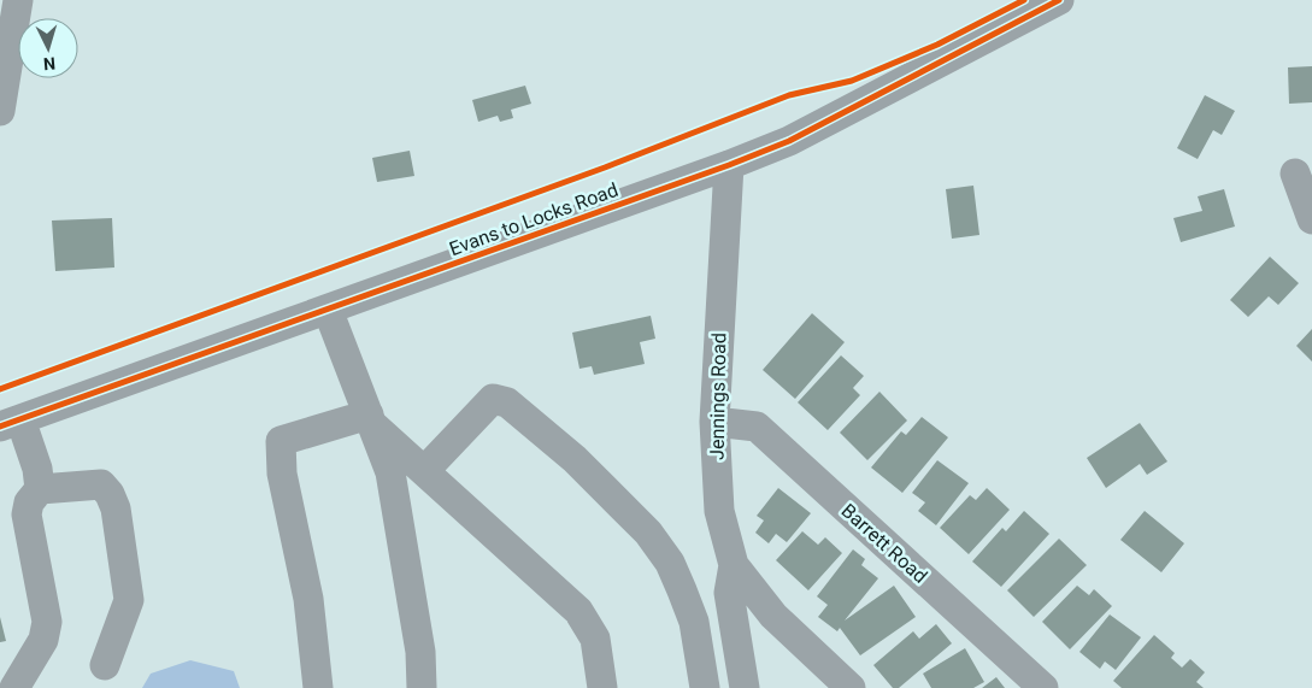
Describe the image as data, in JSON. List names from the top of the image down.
{
  "streets": {
    "street": ["Evans to Locks Road", "Jennings Road", "Barrett Road"]
  },
  "crossings": [
    ["Evans to Locks Road", "Jennings Road"],
    ["Jennings Road", "Barrett Road"]
  ],
  "north": "bottom"
}
